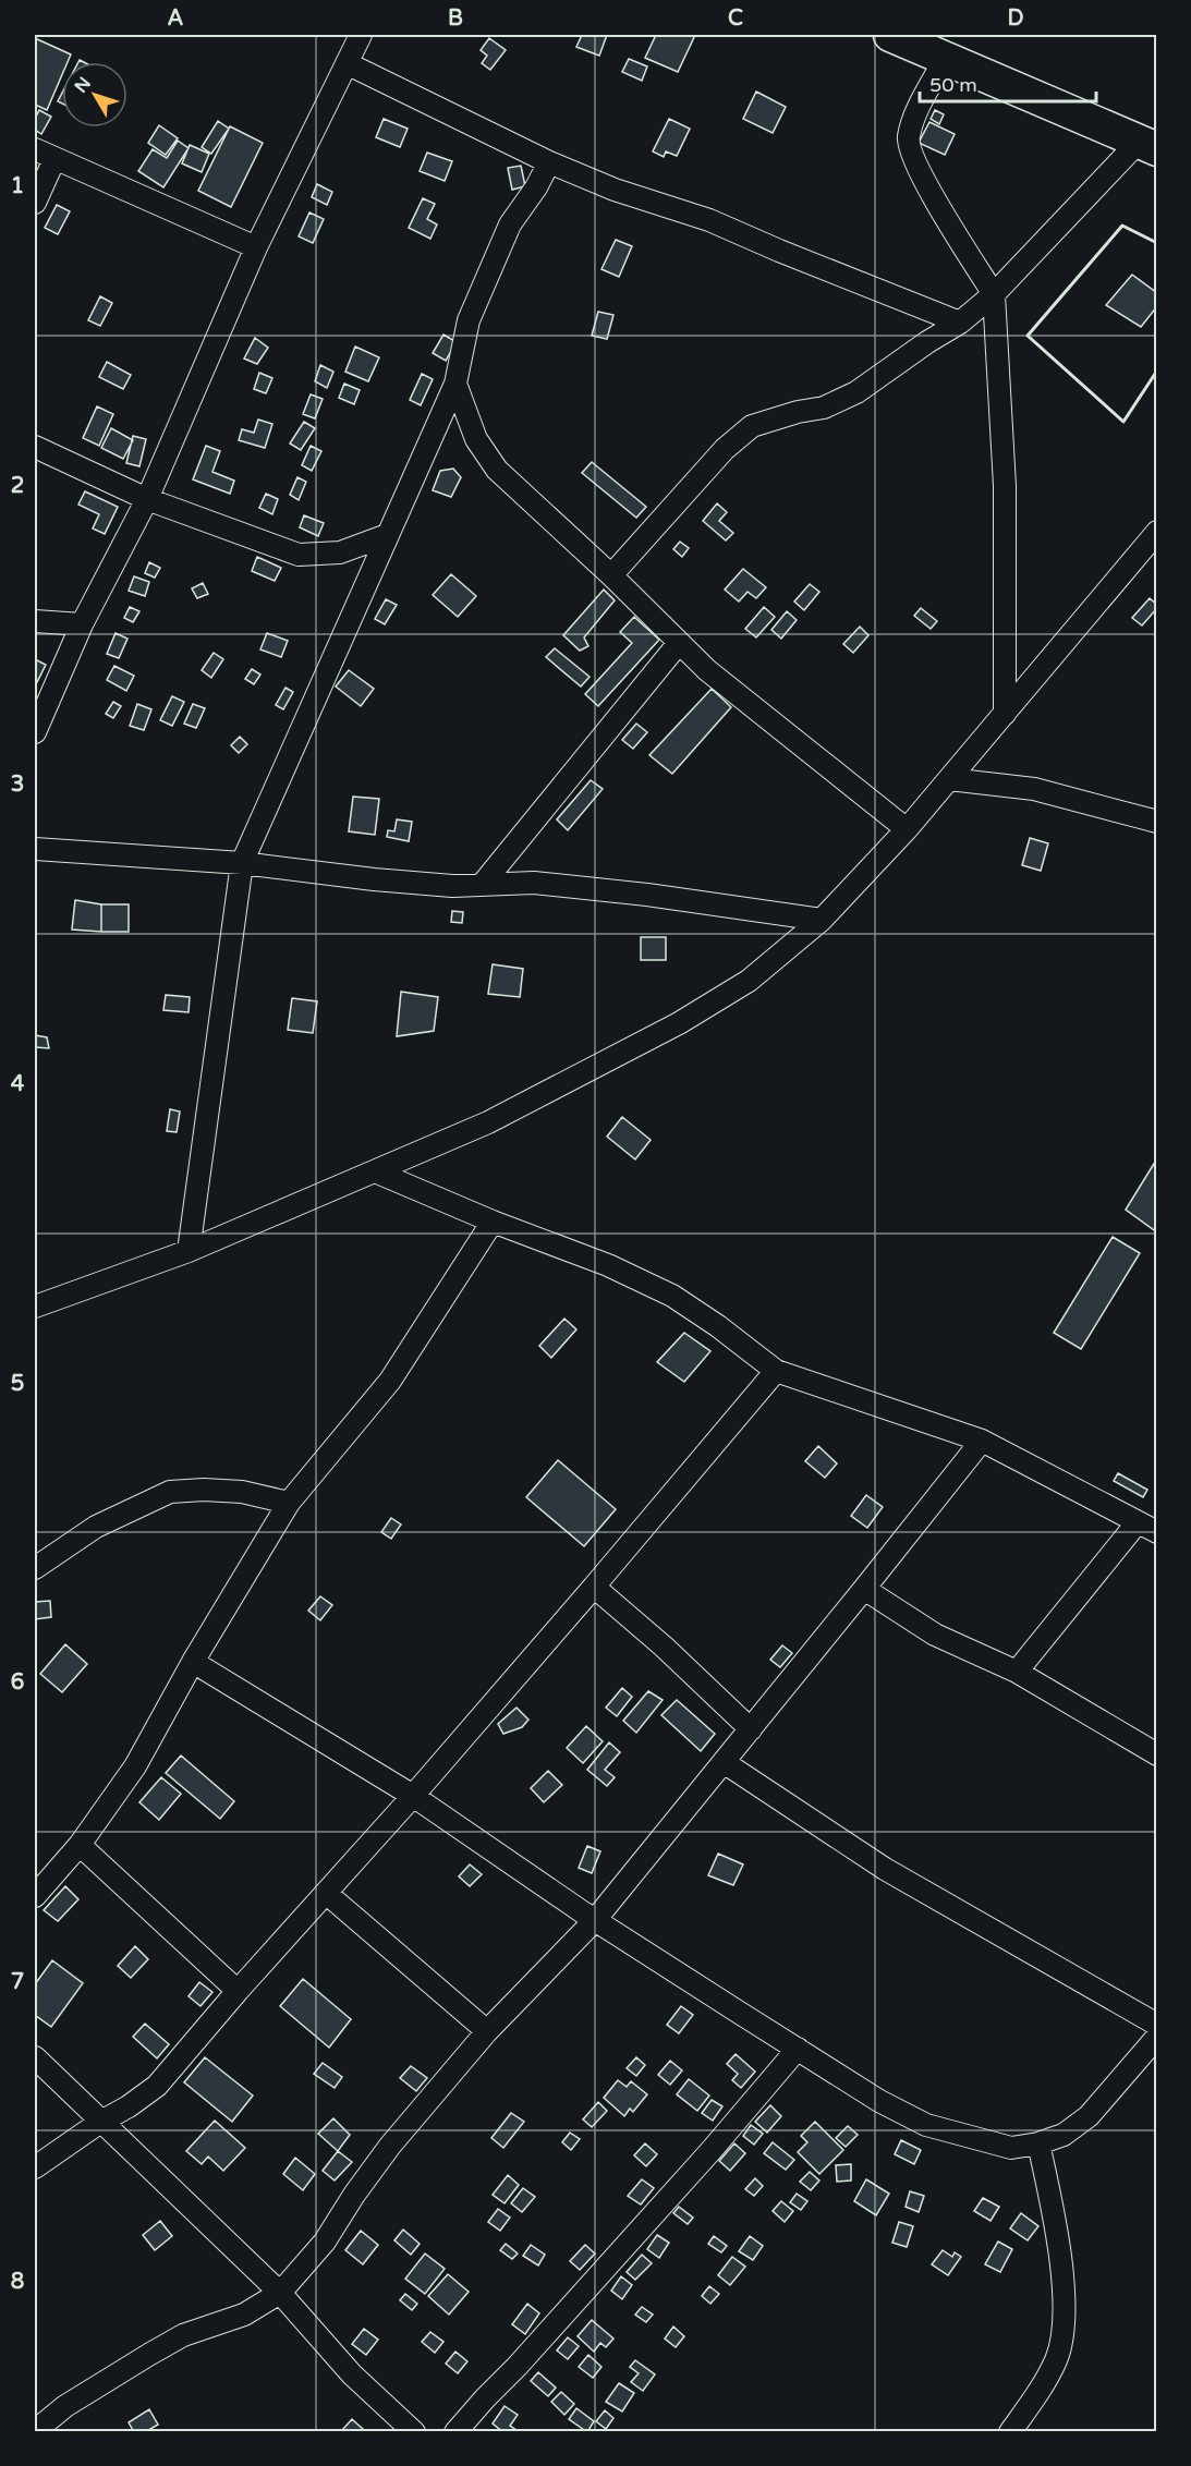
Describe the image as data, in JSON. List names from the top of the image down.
{
  "scale_bar": "50 m",
  "north": "top left",
  "grid": {
    "columns": [
      "A",
      "B",
      "C",
      "D"
    ],
    "rows": [
      "1",
      "2",
      "3",
      "4",
      "5",
      "6",
      "7",
      "8"
    ]
  }
}
